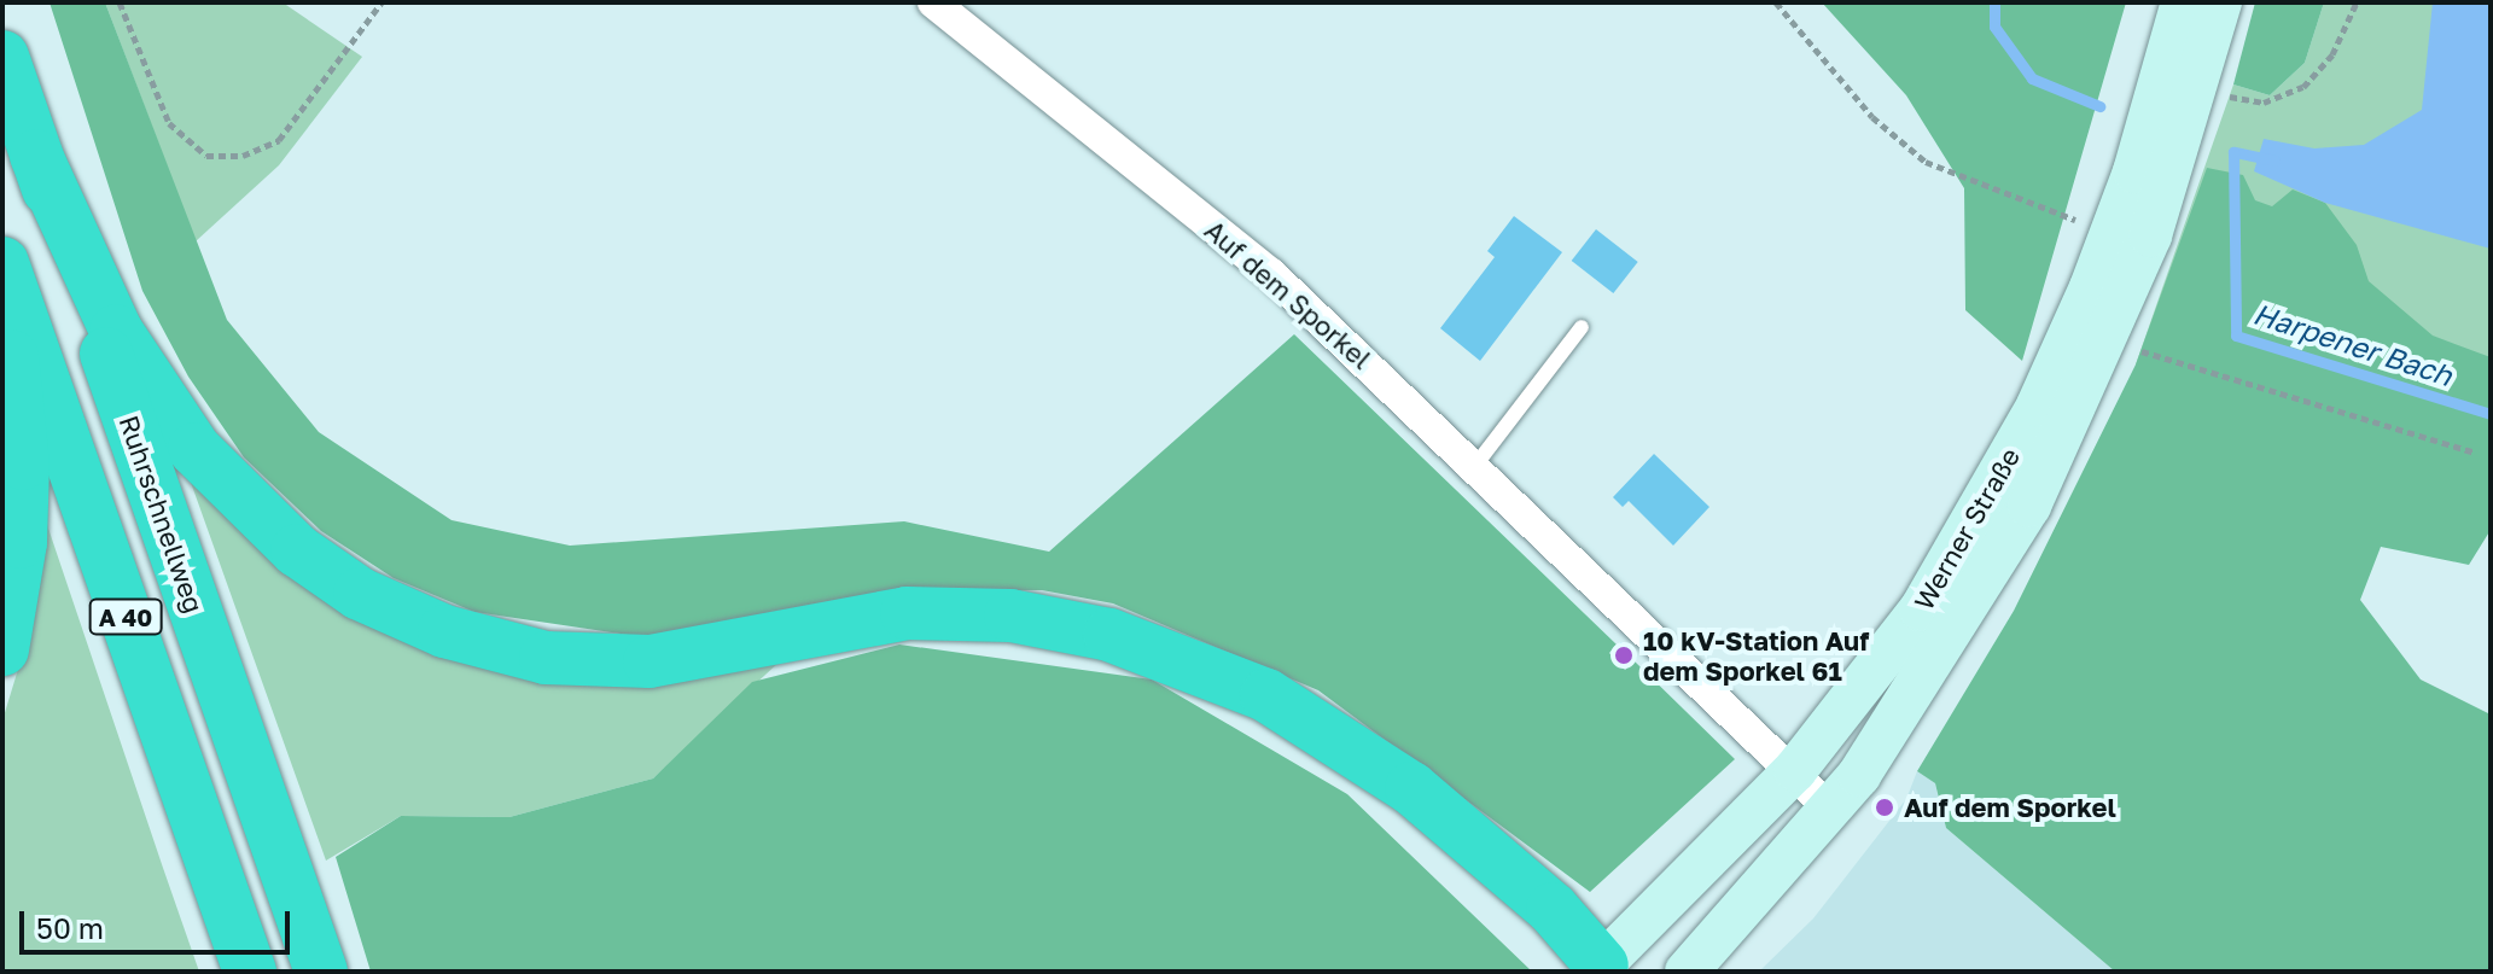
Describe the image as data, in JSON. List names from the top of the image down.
{
  "streets": {
    "highway": ["Ruhrschnellweg", "A 40"],
    "main road": ["Werner Straße"],
    "street": ["Auf dem Sporkel"]
  },
  "crossings": [
    ["Auf dem Sporkel", "Werner Straße"]
  ],
  "water": ["Harpener Bach"],
  "places": ["10 kV-Station Auf dem Sporkel 61", "Auf dem Sporkel"],
  "scale_bar": "50 m"
}
